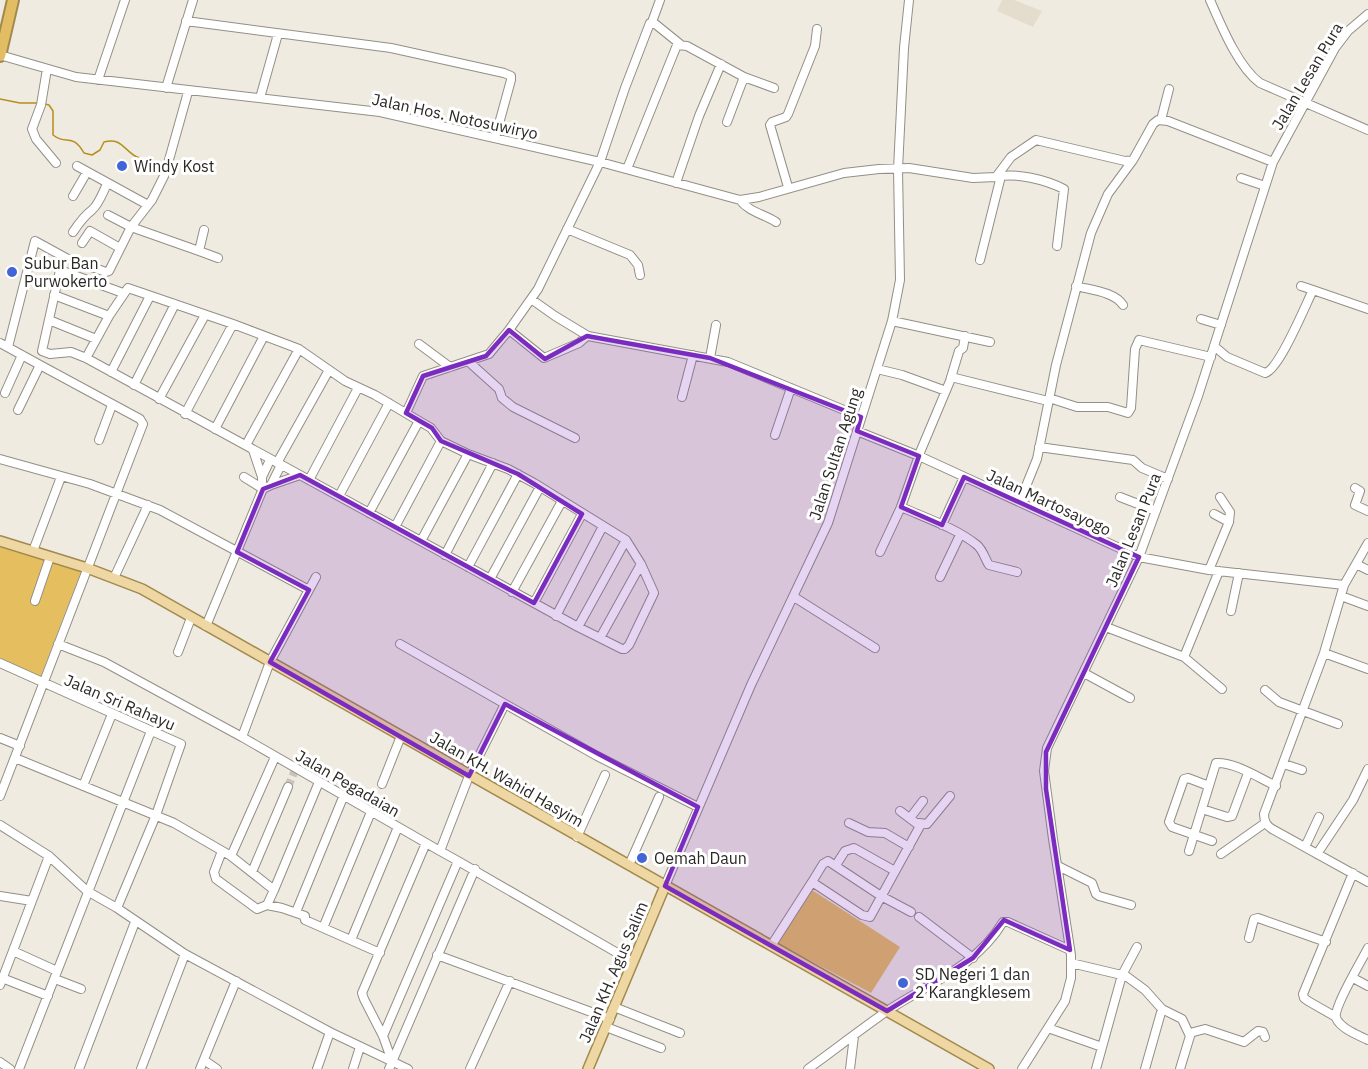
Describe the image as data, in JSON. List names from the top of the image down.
{
  "streets": {
    "main road": ["Jalan KH. Wahid Hasyim", "Jalan KH. Agus Salim"],
    "street": [
      "Jalan Lesan Pura",
      "Jalan Hos. Notosuwiryo",
      "Jalan Sultan Agung",
      "Jalan Martosayogo",
      "Jalan Sri Rahayu",
      "Jalan Pegadaian"
    ]
  },
  "crossings": [
    ["Jalan Lesan Pura", "Jalan Martosayogo"],
    ["Jalan Hos. Notosuwiryo", "Jalan Sultan Agung"],
    ["Jalan Sultan Agung", "Jalan Martosayogo"],
    ["Jalan Sultan Agung", "Jalan KH. Wahid Hasyim"],
    ["Jalan Sultan Agung", "Jalan KH. Agus Salim"],
    ["Jalan KH. Wahid Hasyim", "Jalan KH. Agus Salim"],
    ["Jalan Pegadaian", "Jalan KH. Agus Salim"]
  ],
  "places": [
    "Windy Kost",
    "Subur Ban Purwokerto",
    "Oemah Daun",
    "SD Negeri 1 dan 2 Karangklesem"
  ]
}
